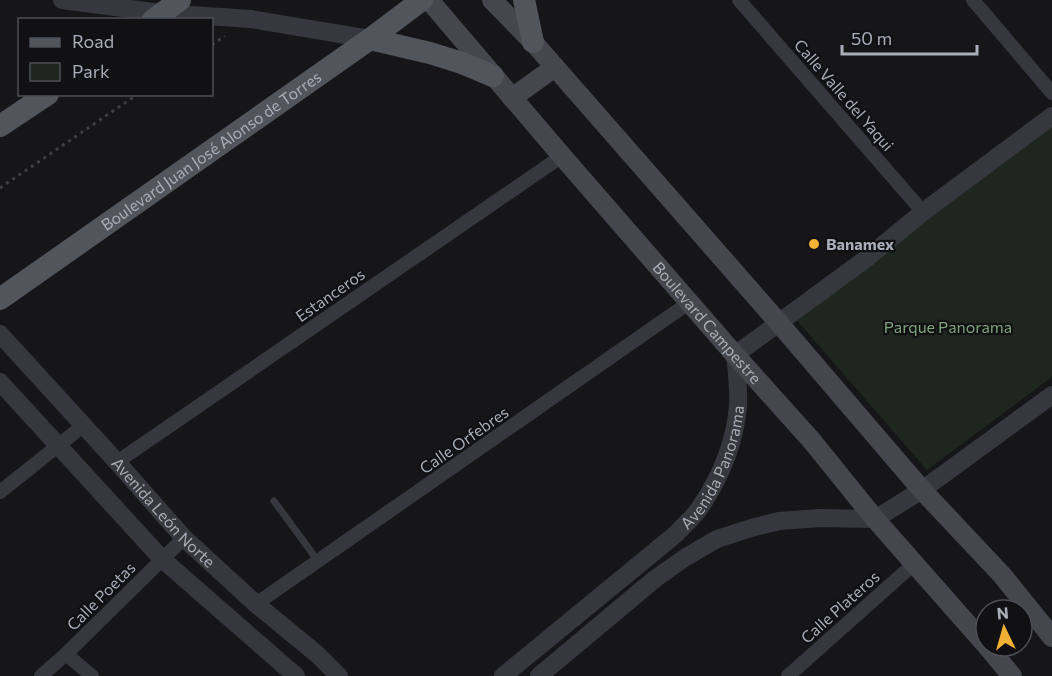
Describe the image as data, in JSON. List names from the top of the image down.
{
  "streets": {
    "main road": ["Boulevard Juan José Alonso de Torres", "Boulevard Campestre"],
    "street": [
      "Calle Valle del Yaqui",
      "Estanceros",
      "Calle Orfebres",
      "Avenida Panorama",
      "Avenida León Norte",
      "Calle Poetas",
      "Calle Plateros"
    ]
  },
  "crossings": [
    ["Estanceros", "Boulevard Campestre"],
    ["Estanceros", "Avenida León Norte"],
    ["Boulevard Campestre", "Calle Orfebres"],
    ["Boulevard Campestre", "Avenida Panorama"],
    ["Boulevard Campestre", "Calle Plateros"],
    ["Calle Orfebres", "Avenida León Norte"],
    ["Avenida León Norte", "Calle Poetas"]
  ],
  "parks": ["Parque Panorama"],
  "places": ["Banamex"],
  "legend": ["Road", "Park"],
  "scale_bar": "50 m",
  "north": "top"
}
